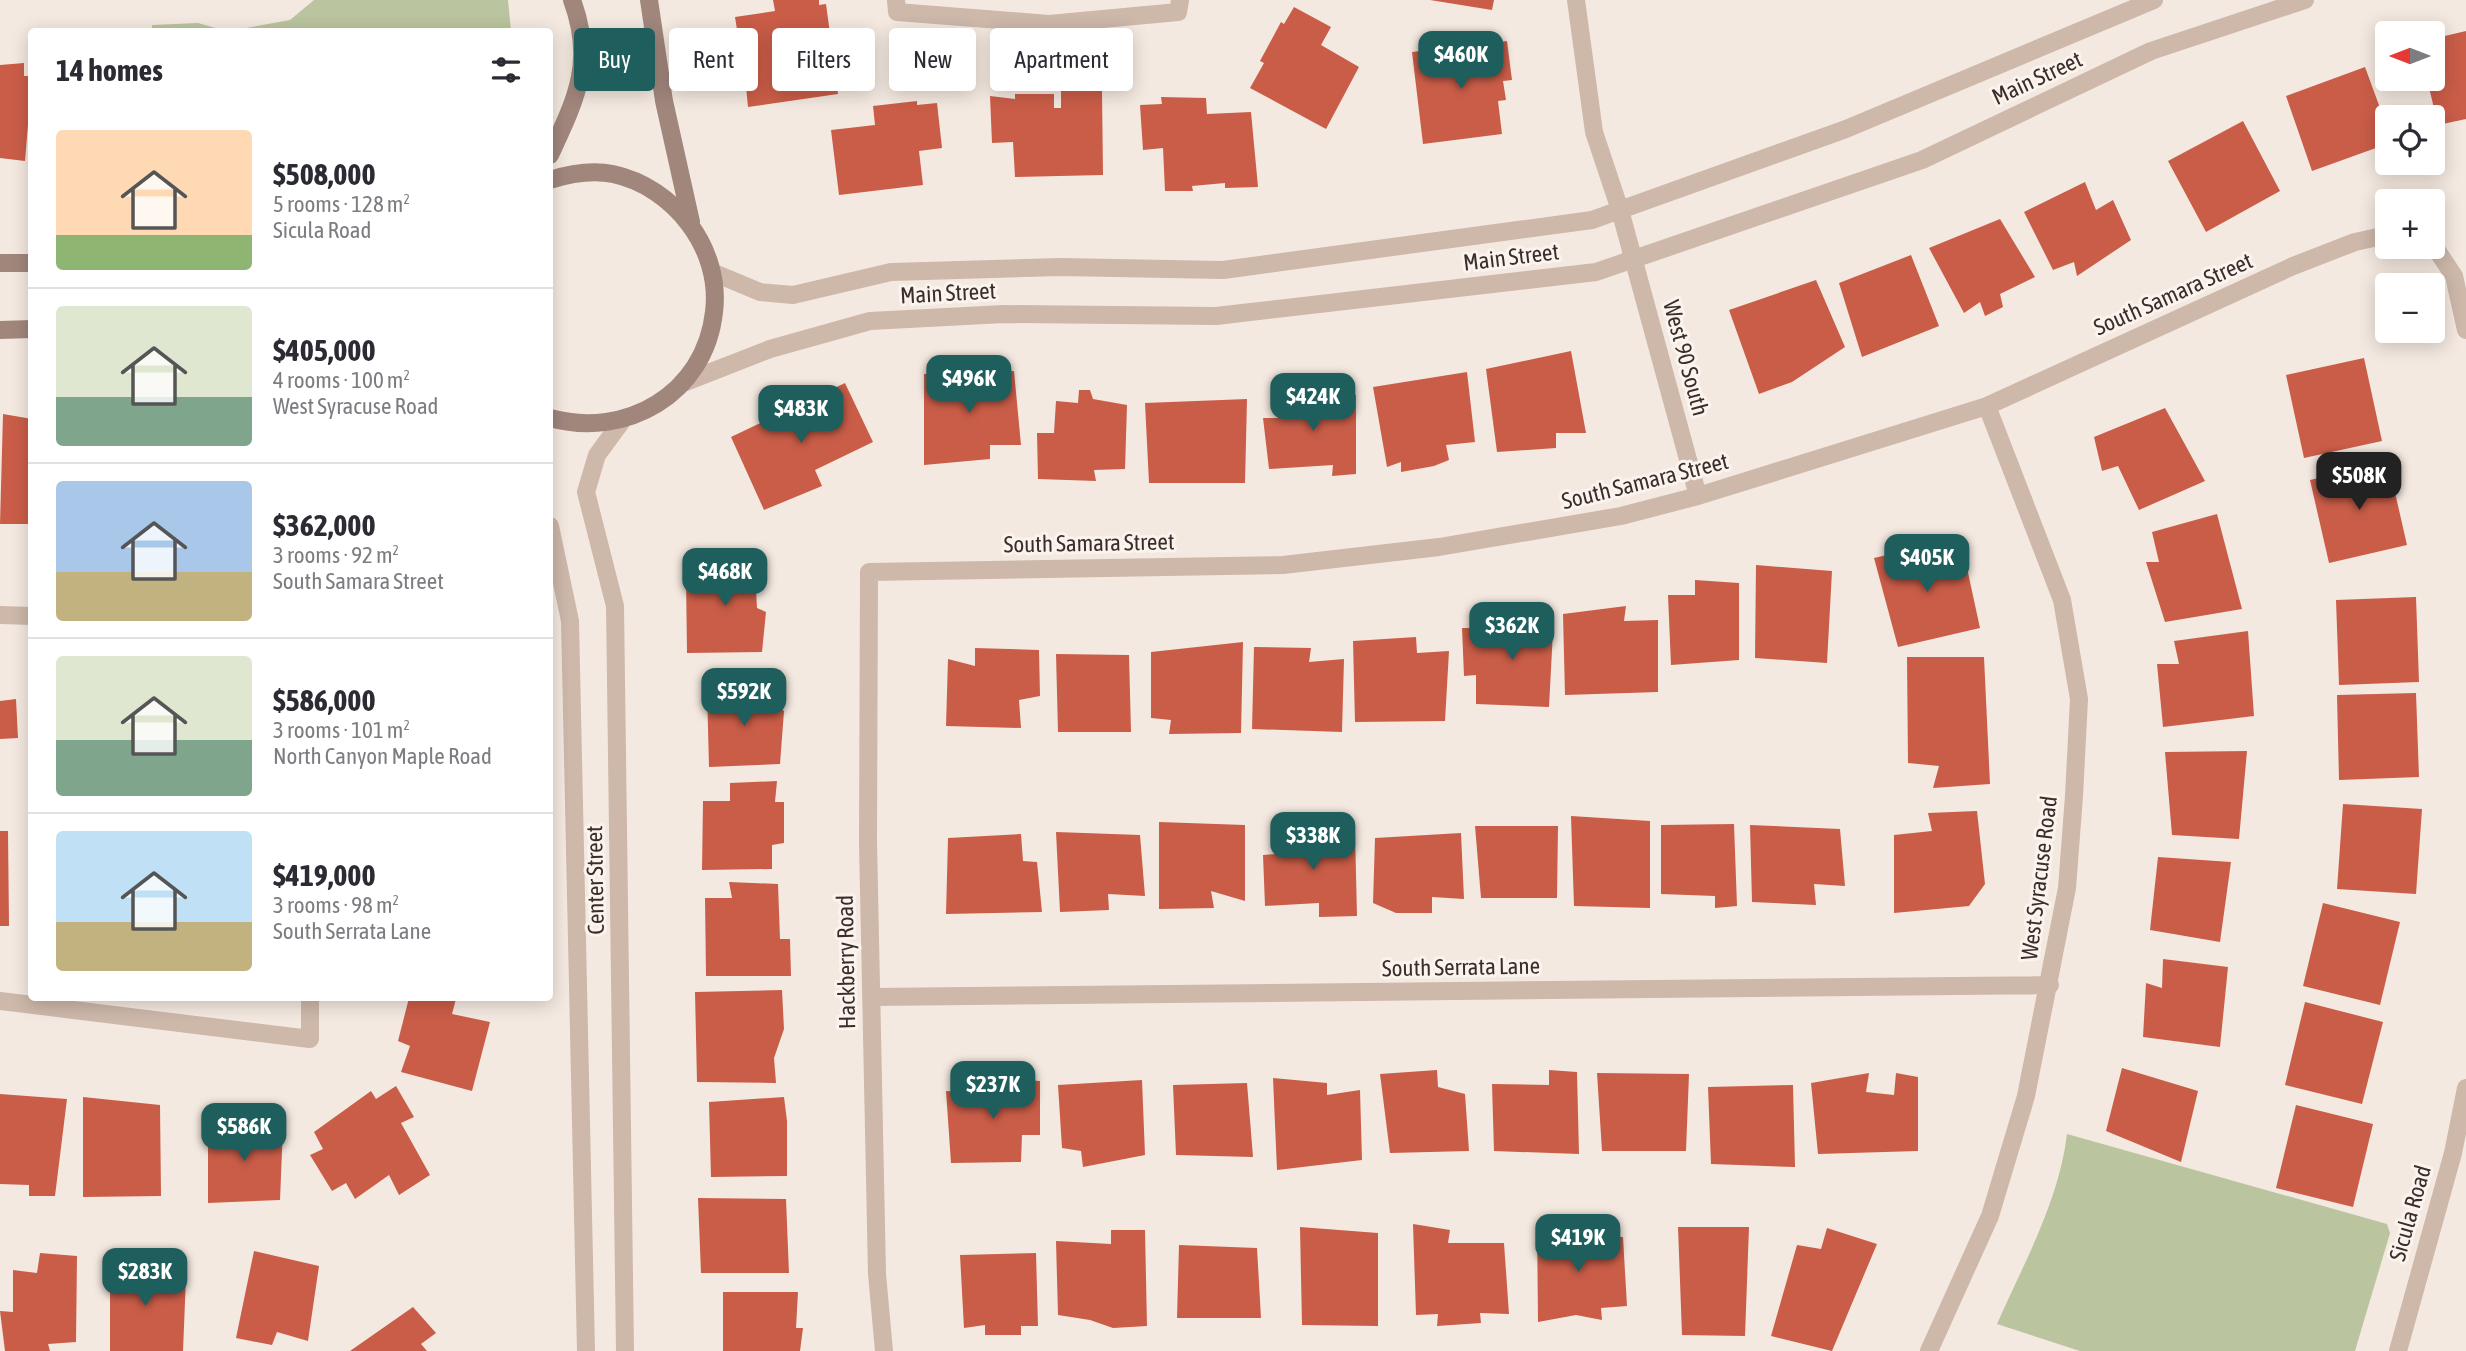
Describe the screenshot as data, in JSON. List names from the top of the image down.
{
  "streets": {
    "street": [
      "Main Street",
      "South Samara Street",
      "West 90 South",
      "West Syracuse Road",
      "Center Street",
      "Hackberry Road",
      "South Serrata Lane",
      "Sicula Road"
    ]
  },
  "crossings": [
    ["Main Street", "West 90 South"],
    ["South Samara Street", "West 90 South"],
    ["South Samara Street", "West Syracuse Road"],
    ["South Samara Street", "Hackberry Road"],
    ["West Syracuse Road", "South Serrata Lane"],
    ["Hackberry Road", "South Serrata Lane"]
  ],
  "north": "left",
  "page": {
    "map_buttons": ["+", "−"],
    "chip": [
      "Buy",
      "Rent",
      "Filters",
      "New",
      "Apartment"
    ],
    "heading": "14 homes",
    "price": [
      "$460K",
      "$496K",
      "$424K",
      "$483K",
      "$508K",
      "$405K",
      "$468K",
      "$362K",
      "$592K",
      "$338K",
      "$237K",
      "$586K",
      "$419K",
      "$283K"
    ],
    "list": [
      {
        "name": "$508,000",
        "note": "5 rooms · 128 m² · Sicula Road"
      },
      {
        "name": "$405,000",
        "note": "4 rooms · 100 m² · West Syracuse Road"
      },
      {
        "name": "$362,000",
        "note": "3 rooms · 92 m² · South Samara Street"
      },
      {
        "name": "$586,000",
        "note": "3 rooms · 101 m² · North Canyon Maple Road"
      },
      {
        "name": "$419,000",
        "note": "3 rooms · 98 m² · South Serrata Lane"
      }
    ]
  }
}
